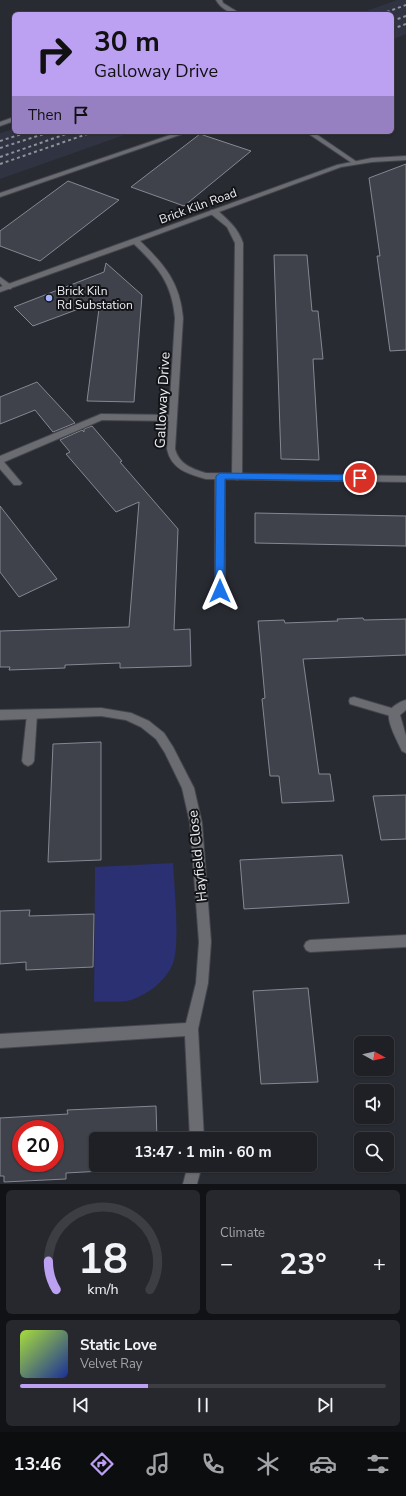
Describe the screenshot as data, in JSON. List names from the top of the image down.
{
  "streets": {
    "street": ["Brick Kiln Road", "Galloway Drive", "Hayfield Close"]
  },
  "crossings": [
    ["Brick Kiln Road", "Galloway Drive"]
  ],
  "places": ["Brick Kiln Rd Substation"],
  "north": "right",
  "page": {
    "turn": ["30 m", "Galloway Drive"],
    "then": "Then",
    "limit": "20",
    "trip": "13:47 · 1 min · 60 m",
    "tile": "Climate",
    "heat": ["−", "23°", "+"],
    "song": ["Static Love", "Velvet Ray"],
    "tabs": "13:46",
    "gauge": ["18", "km/h"]
  }
}
